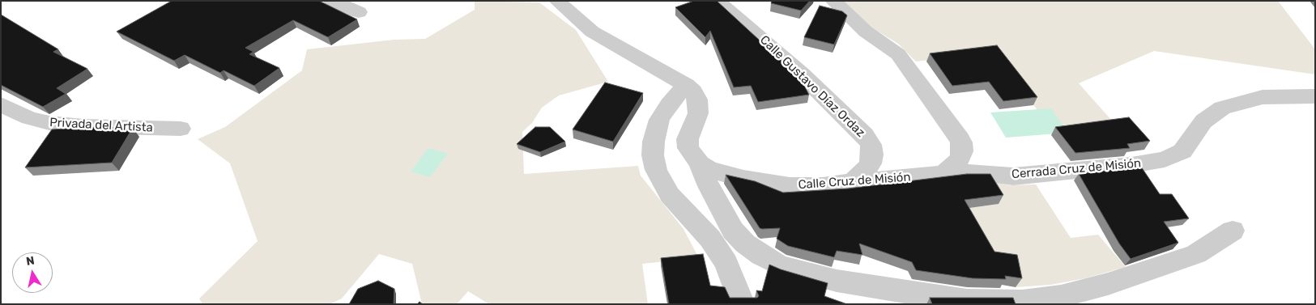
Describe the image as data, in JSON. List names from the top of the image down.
{
  "streets": {
    "street": [
      "Calle Gustavo Díaz Ordaz",
      "Privada del Artista",
      "Cerrada Cruz de Misión",
      "Calle Cruz de Misión"
    ]
  },
  "crossings": [
    ["Calle Gustavo Díaz Ordaz", "Calle Cruz de Misión"],
    ["Cerrada Cruz de Misión", "Calle Cruz de Misión"]
  ],
  "north": "top"
}
